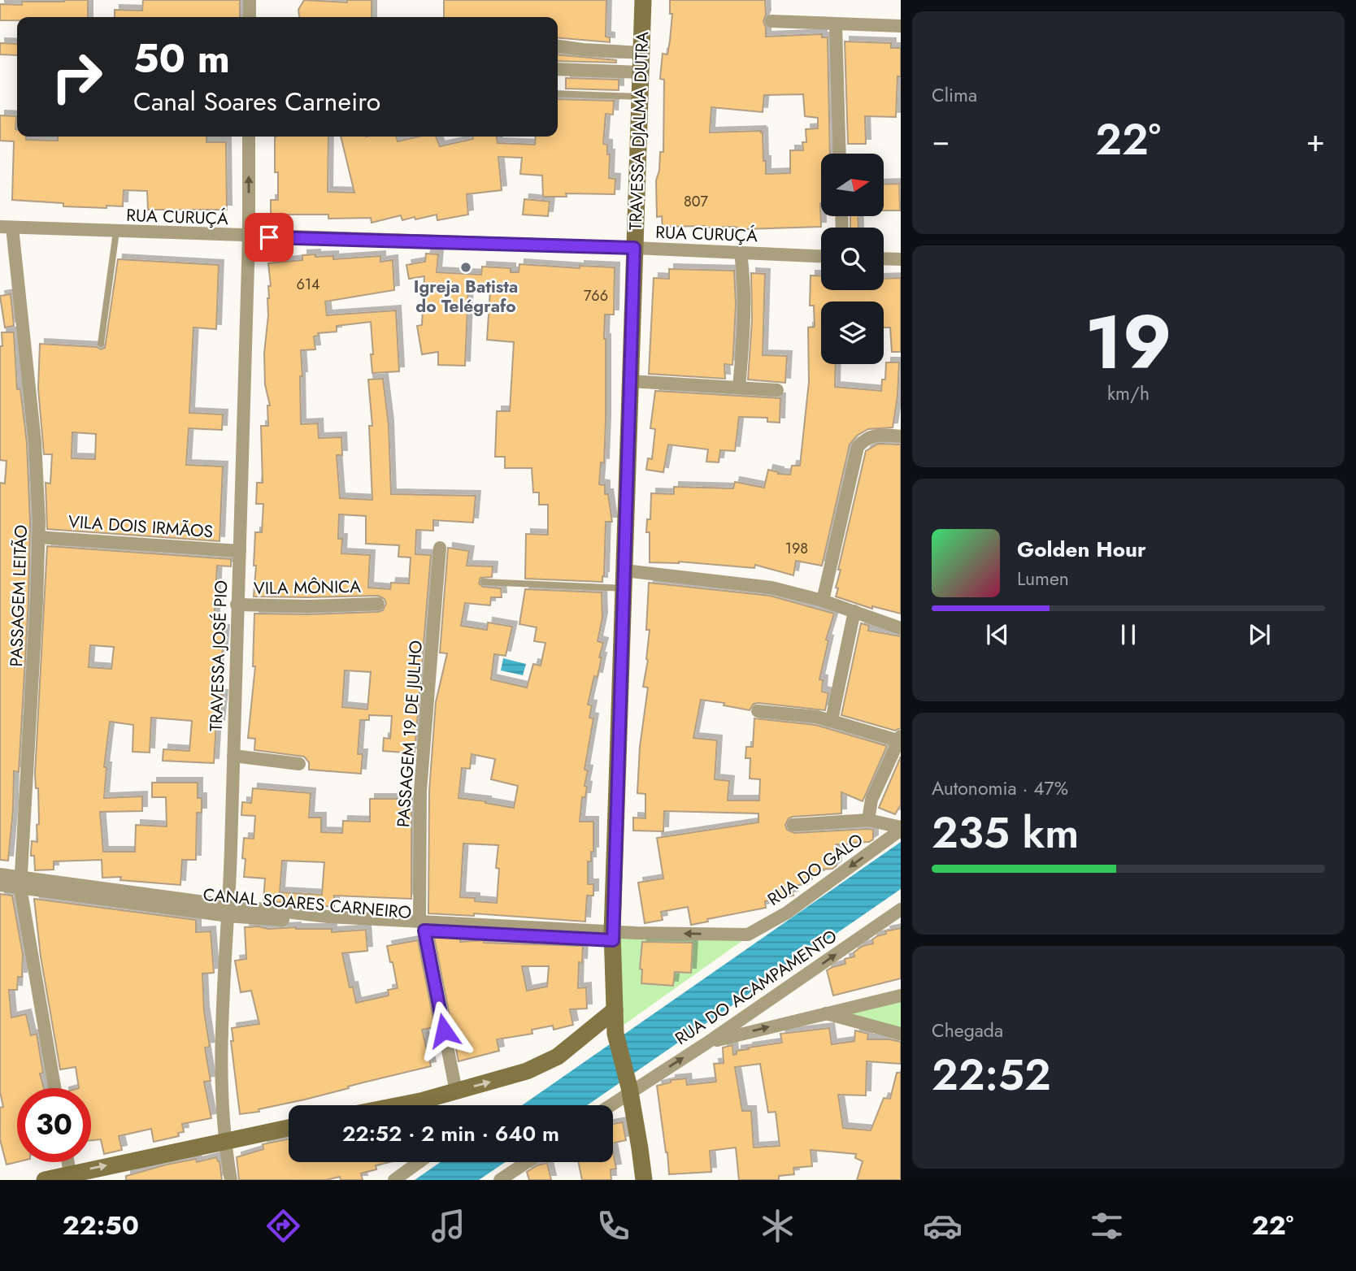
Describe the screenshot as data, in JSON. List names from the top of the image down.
{
  "streets": {
    "street": [
      "TRAVESSA DJALMA DUTRA",
      "RUA CURUÇÁ",
      "VILA DOIS IRMÃOS",
      "VILA MÔNICA",
      "PASSAGEM LEITÃO",
      "TRAVESSA JOSÉ PIO",
      "PASSAGEM 19 DE JULHO",
      "RUA DO GALO",
      "CANAL SOARES CARNEIRO",
      "RUA DO ACAMPAMENTO"
    ]
  },
  "crossings": [
    ["TRAVESSA DJALMA DUTRA", "RUA CURUÇÁ"],
    ["TRAVESSA DJALMA DUTRA", "CANAL SOARES CARNEIRO"],
    ["TRAVESSA DJALMA DUTRA", "RUA DO ACAMPAMENTO"],
    ["RUA CURUÇÁ", "PASSAGEM LEITÃO"],
    ["RUA CURUÇÁ", "TRAVESSA JOSÉ PIO"],
    ["VILA DOIS IRMÃOS", "PASSAGEM LEITÃO"],
    ["VILA DOIS IRMÃOS", "TRAVESSA JOSÉ PIO"],
    ["VILA MÔNICA", "TRAVESSA JOSÉ PIO"],
    ["PASSAGEM LEITÃO", "CANAL SOARES CARNEIRO"],
    ["TRAVESSA JOSÉ PIO", "CANAL SOARES CARNEIRO"],
    ["PASSAGEM 19 DE JULHO", "CANAL SOARES CARNEIRO"],
    ["RUA DO GALO", "CANAL SOARES CARNEIRO"]
  ],
  "places": ["Igreja Batista do Telégrafo"],
  "house_numbers": [
    "807",
    "614",
    "766",
    "198"
  ],
  "north": "right",
  "page": {
    "tile": [
      "Clima",
      ["19", "km/h"],
      ["Autonomia · 47%", "235 km"],
      ["Chegada", "22:52"]
    ],
    "turn": ["50 m", "Canal Soares Carneiro"],
    "heat": ["−", "22°", "+"],
    "song": ["Golden Hour", "Lumen"],
    "limit": "30",
    "trip": "22:52 · 2 min · 640 m",
    "tabs": ["22:50", "22°"]
  }
}
